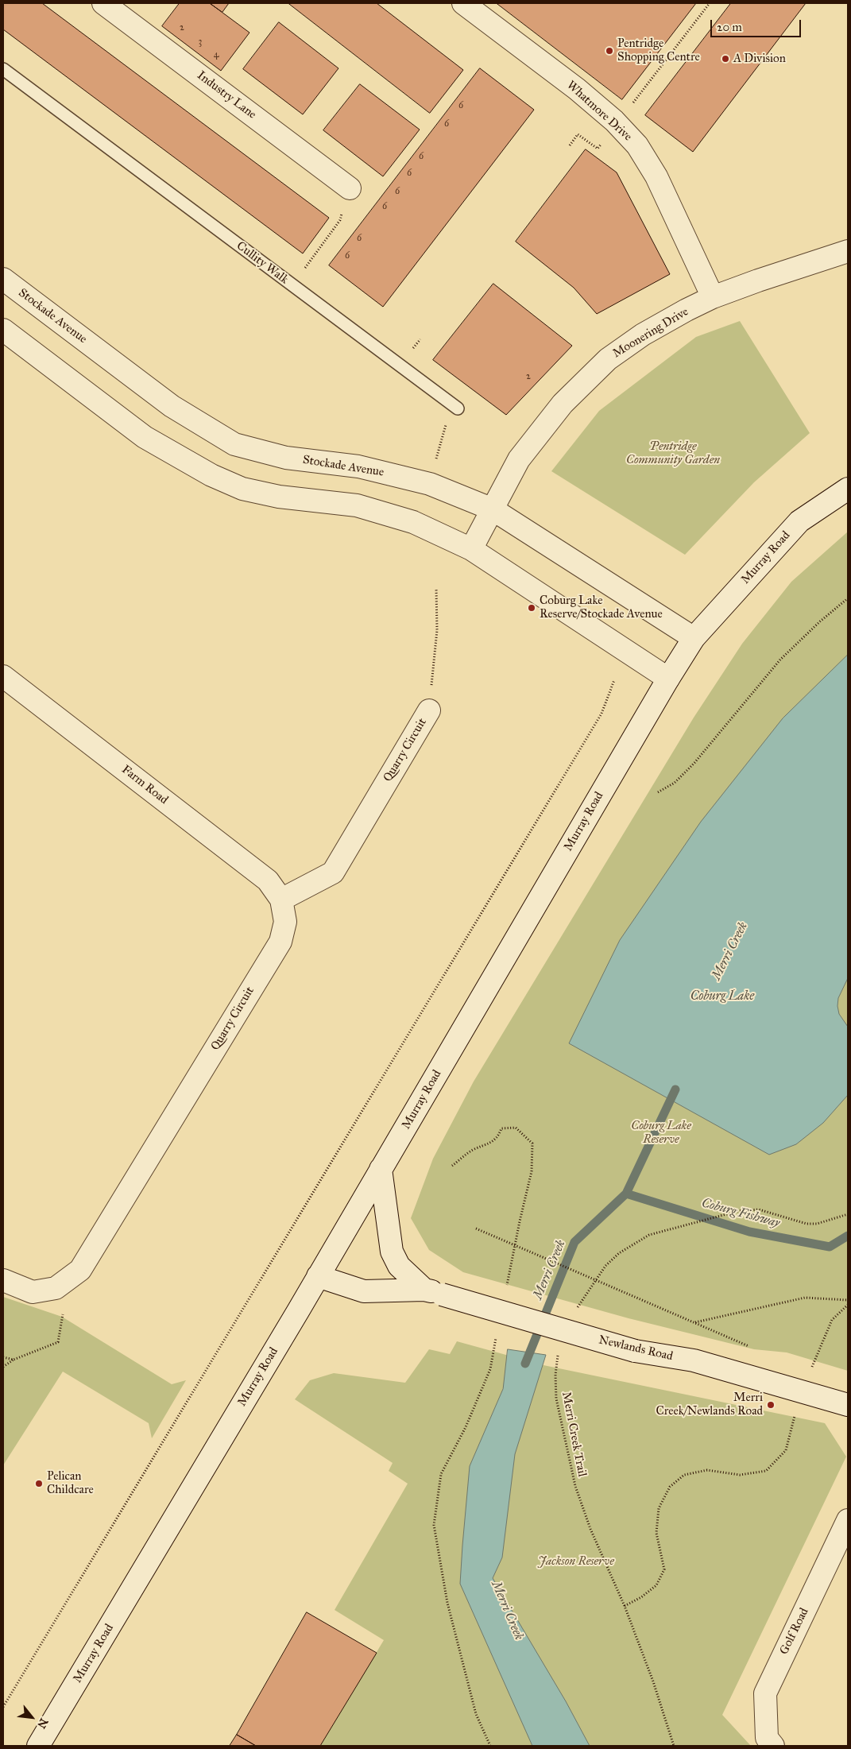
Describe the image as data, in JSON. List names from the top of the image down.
{
  "streets": {
    "street": [
      "Industry Lane",
      "Whatmore Drive",
      "Stockade Avenue",
      "Moonering Drive",
      "Murray Road",
      "Quarry Circuit",
      "Farm Road",
      "Newlands Road",
      "Golf Road"
    ],
    "lane": ["Cullity Walk"],
    "path": ["Merri Creek Trail"]
  },
  "crossings": [
    ["Whatmore Drive", "Moonering Drive"],
    ["Stockade Avenue", "Moonering Drive"],
    ["Stockade Avenue", "Murray Road"],
    ["Murray Road", "Newlands Road"],
    ["Quarry Circuit", "Farm Road"]
  ],
  "water": ["Merri Creek", "Coburg Lake", "Coburg Fishway"],
  "parks": ["Pentridge Community Garden", "Coburg Lake Reserve", "Jackson Reserve"],
  "places": [
    "Pentridge Shopping Centre",
    "A Division",
    "Coburg Lake Reserve/Stockade Avenue",
    "Merri Creek/Newlands Road",
    "Pelican Childcare"
  ],
  "house_numbers": [
    "2",
    "3",
    "4",
    "6",
    "6",
    "6",
    "6",
    "6",
    "6",
    "6",
    "6",
    "2"
  ],
  "scale_bar": "20 m",
  "north": "bottom right"
}
